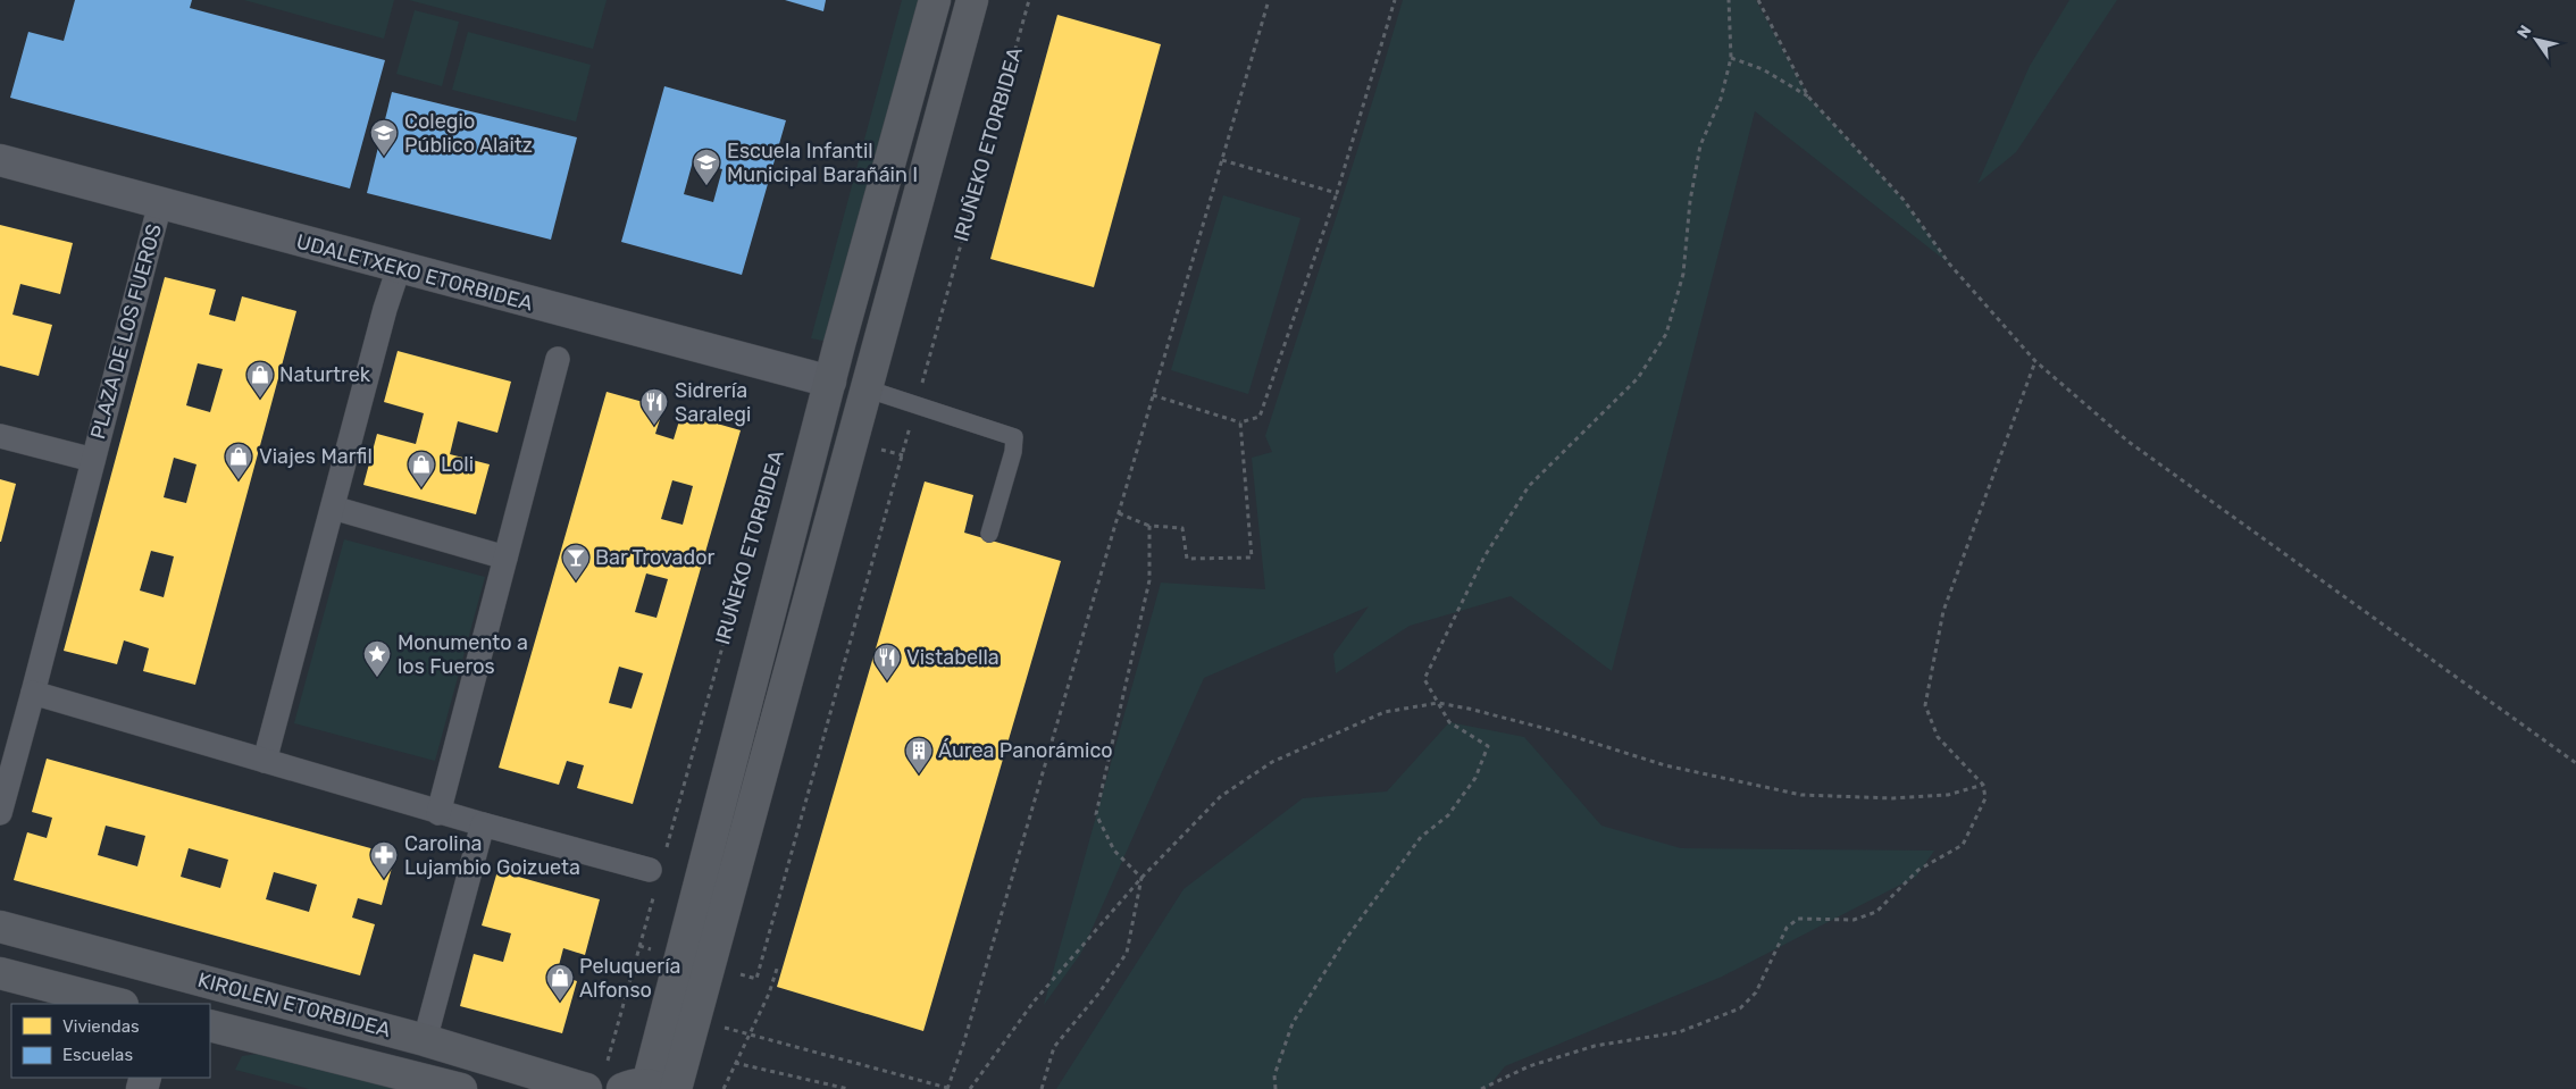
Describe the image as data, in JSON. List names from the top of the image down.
{
  "streets": {
    "main road": ["IRUÑEKO ETORBIDEA", "KIROLEN ETORBIDEA"],
    "street": ["UDALETXEKO ETORBIDEA", "PLAZA DE LOS FUEROS"]
  },
  "crossings": [
    ["IRUÑEKO ETORBIDEA", "UDALETXEKO ETORBIDEA"],
    ["IRUÑEKO ETORBIDEA", "KIROLEN ETORBIDEA"],
    ["UDALETXEKO ETORBIDEA", "PLAZA DE LOS FUEROS"]
  ],
  "places": {
    "school or university": ["Colegio Público Alaitz", "Escuela Infantil Municipal Barañáin I"],
    "shop": [
      "Naturtrek",
      "Viajes Marfil",
      "Loli",
      "Peluquería Alfonso"
    ],
    "restaurant": ["Sidrería Saralegi", "Vistabella"],
    "bar": ["Bar Trovador"],
    "place": ["Monumento a los Fueros"],
    "building": ["Áurea Panorámico"],
    "pharmacy": ["Carolina Lujambio Goizueta"]
  },
  "legend": ["Viviendas", "Escuelas"],
  "north": "top left"
}
